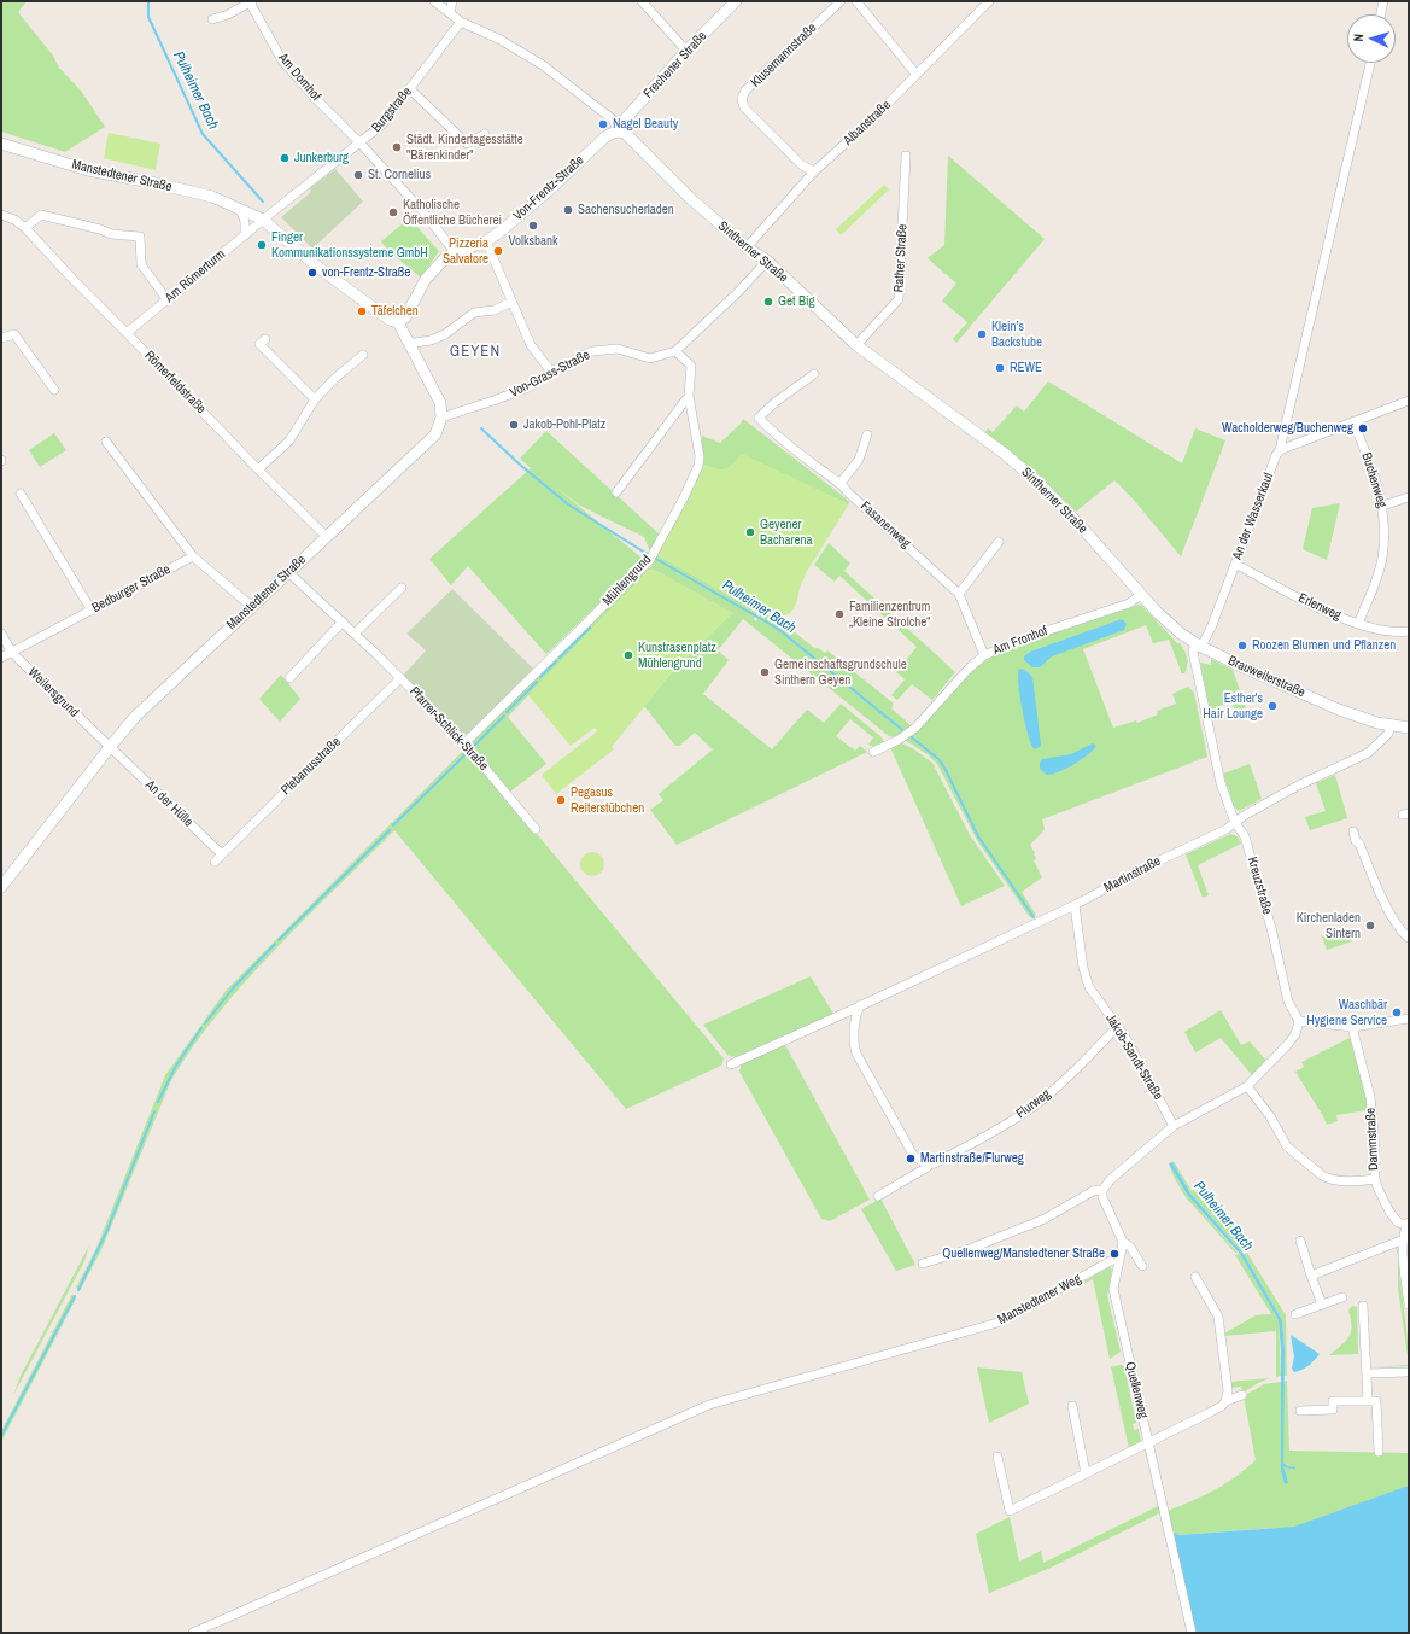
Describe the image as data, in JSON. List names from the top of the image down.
{
  "streets": {
    "street": [
      "Klusemannstraße",
      "Frechener Straße",
      "Am Domhof",
      "Burgstraße",
      "Albanstraße",
      "Manstedtener Straße",
      "Von-Frentz-Straße",
      "Sintherner Straße",
      "Rather Straße",
      "Am Römerturm",
      "Von-Grass-Straße",
      "Römerfeldstraße",
      "Buchenweg",
      "An der Wasserkaul",
      "Fasanenweg",
      "Mühlengrund",
      "Bedburger Straße",
      "Erlenweg",
      "Am Fronhof",
      "Brauweilerstraße",
      "Weilersgrund",
      "Pfarrer-Schlick-Straße",
      "Plebanusstraße",
      "An der Hülle",
      "Martinstraße",
      "Kreuzstraße",
      "Jakob-Sandt-Straße",
      "Flurweg",
      "Dammstraße",
      "Manstedtener Weg",
      "Quellenweg"
    ]
  },
  "crossings": [
    ["Klusemannstraße", "Albanstraße"],
    ["Frechener Straße", "Von-Frentz-Straße"],
    ["Frechener Straße", "Sintherner Straße"],
    ["Am Domhof", "Burgstraße"],
    ["Am Domhof", "Von-Frentz-Straße"],
    ["Burgstraße", "Manstedtener Straße"],
    ["Burgstraße", "Sintherner Straße"],
    ["Burgstraße", "Am Römerturm"],
    ["Albanstraße", "Sintherner Straße"],
    ["Manstedtener Straße", "Von-Frentz-Straße"],
    ["Manstedtener Straße", "Am Römerturm"],
    ["Manstedtener Straße", "Von-Grass-Straße"],
    ["Manstedtener Straße", "Römerfeldstraße"],
    ["Manstedtener Straße", "Weilersgrund"],
    ["Manstedtener Straße", "Pfarrer-Schlick-Straße"],
    ["Manstedtener Straße", "An der Hülle"],
    ["Von-Frentz-Straße", "Sintherner Straße"],
    ["Sintherner Straße", "Rather Straße"],
    ["Sintherner Straße", "Von-Grass-Straße"],
    ["Sintherner Straße", "Am Fronhof"],
    ["Sintherner Straße", "Brauweilerstraße"],
    ["Am Römerturm", "Römerfeldstraße"],
    ["Von-Grass-Straße", "Mühlengrund"],
    ["Buchenweg", "Erlenweg"],
    ["An der Wasserkaul", "Erlenweg"],
    ["An der Wasserkaul", "Brauweilerstraße"],
    ["An der Wasserkaul", "Kreuzstraße"],
    ["Fasanenweg", "Am Fronhof"],
    ["Mühlengrund", "Pfarrer-Schlick-Straße"],
    ["Bedburger Straße", "Weilersgrund"],
    ["Am Fronhof", "Brauweilerstraße"],
    ["Brauweilerstraße", "Martinstraße"],
    ["Brauweilerstraße", "Kreuzstraße"],
    ["Weilersgrund", "An der Hülle"],
    ["Pfarrer-Schlick-Straße", "Plebanusstraße"],
    ["Plebanusstraße", "An der Hülle"],
    ["Martinstraße", "Kreuzstraße"],
    ["Martinstraße", "Jakob-Sandt-Straße"],
    ["Jakob-Sandt-Straße", "Flurweg"],
    ["Manstedtener Weg", "Quellenweg"]
  ],
  "districts": ["GEYEN"],
  "water": ["Pulheimer Bach"],
  "places": [
    "Nagel Beauty",
    "Städt. Kindertagesstätte \"Bärenkinder\"",
    "Junkerburg",
    "St. Cornelius",
    "Sachensucherladen",
    "Katholische Öffentliche Bücherei",
    "Volksbank",
    "Finger Kommunikationssysteme GmbH",
    "Pizzeria Salvatore",
    "von-Frentz-Straße",
    "Get Big",
    "Täfelchen",
    "Klein’s Backstube",
    "REWE",
    "Jakob-Pohl-Platz",
    "Wacholderweg/Buchenweg",
    "Geyener Bacharena",
    "Familienzentrum „Kleine Strolche“",
    "Roozen Blumen und Pflanzen",
    "Kunstrasenplatz Mühlengrund",
    "Gemeinschaftsgrundschule Sinthern Geyen",
    "Esther's Hair Lounge",
    "Pegasus Reiterstübchen",
    "Kirchenladen Sintern",
    "Waschbär Hygiene Service",
    "Martinstraße/Flurweg",
    "Quellenweg/Manstedtener Straße"
  ],
  "north": "left"
}
